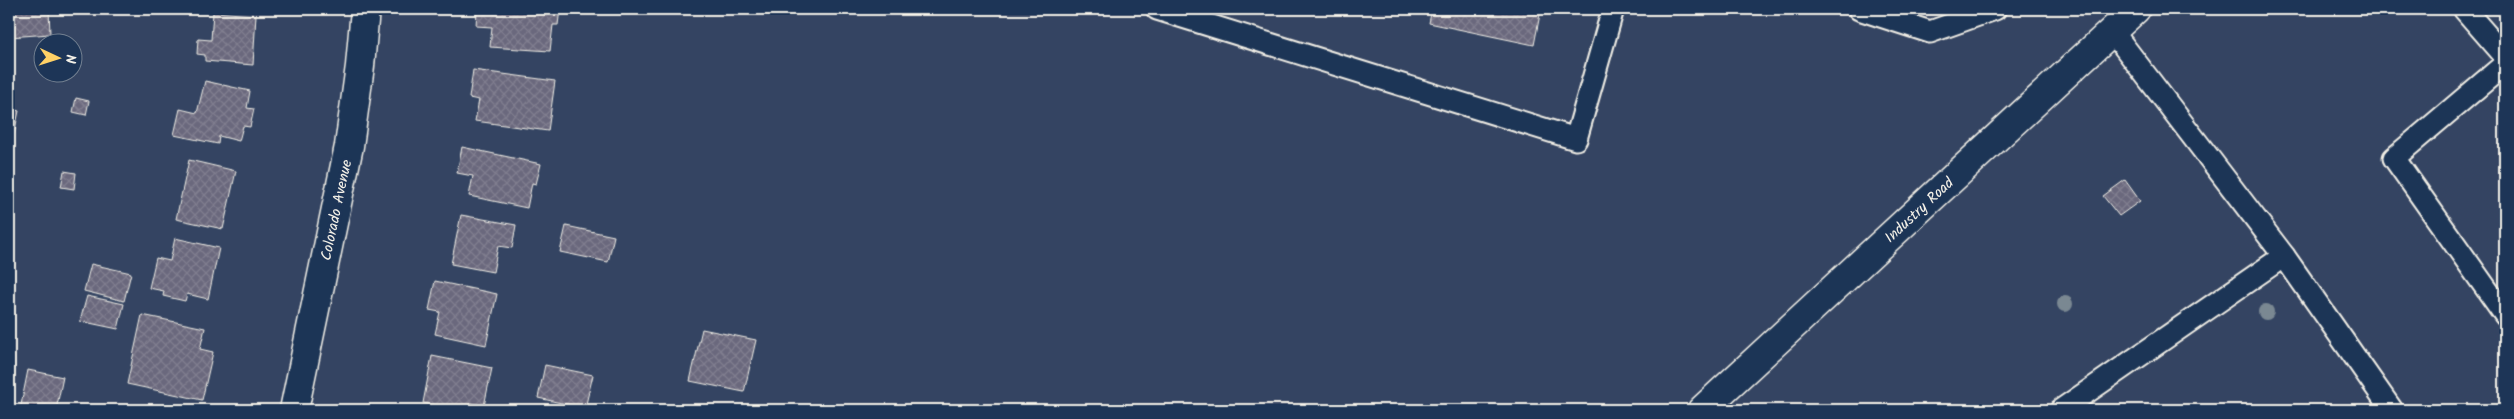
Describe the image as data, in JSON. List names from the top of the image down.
{
  "streets": {
    "main road": ["Colorado Avenue", "Industry Road"]
  },
  "north": "right"
}
